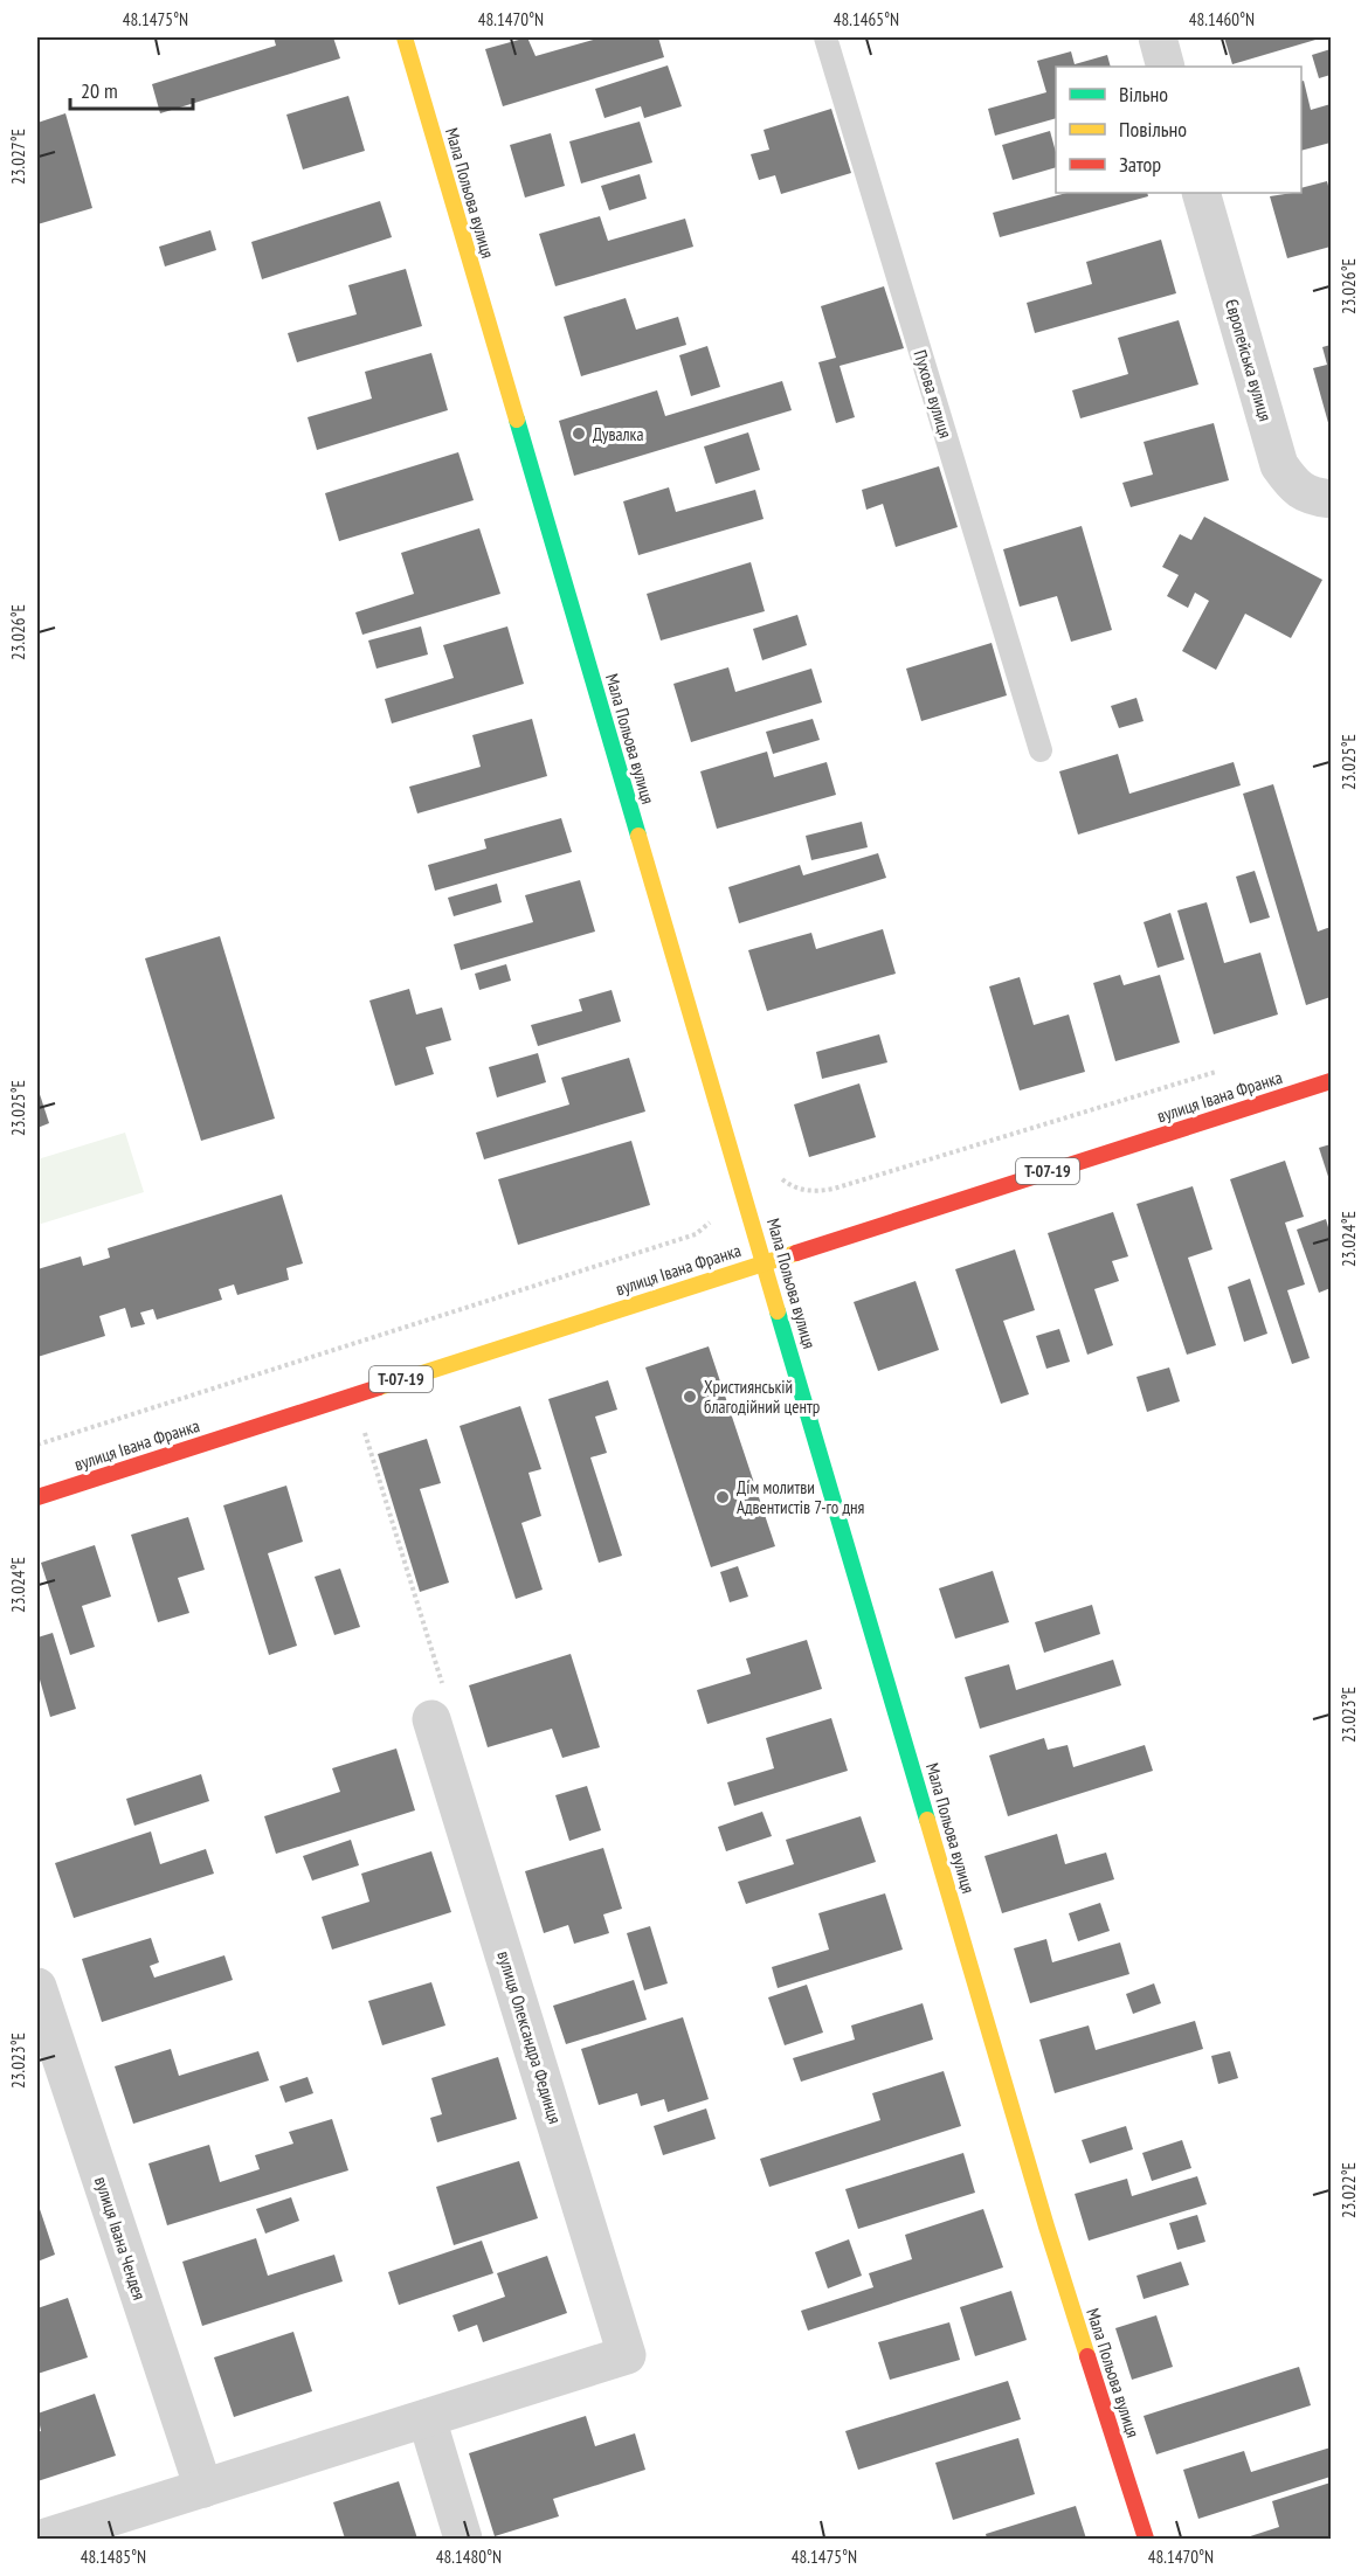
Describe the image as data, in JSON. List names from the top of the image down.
{
  "streets": {
    "street": [
      "Мала Польова вулиця",
      "Європейська вулиця",
      "вулиця Івана Франка",
      "Т-07-19",
      "вулиця Олександра Фединця",
      "вулиця Івана Чендея"
    ],
    "lane": ["Пухова вулиця"]
  },
  "crossings": [
    ["Мала Польова вулиця", "вулиця Івана Франка"]
  ],
  "places": ["Дувалка", "Християнській благодійний центр", "Дім молитви Адвентистів 7-го дня"],
  "legend": ["Вільно", "Повільно", "Затор"],
  "scale_bar": "20 m",
  "coordinates": [
    "48.1475°N",
    "48.1470°N",
    "48.1465°N",
    "48.1460°N",
    "23.027°E",
    "23.026°E",
    "23.025°E",
    "23.024°E",
    "23.023°E",
    "23.022°E",
    "48.1485°N",
    "48.1480°N"
  ]
}
